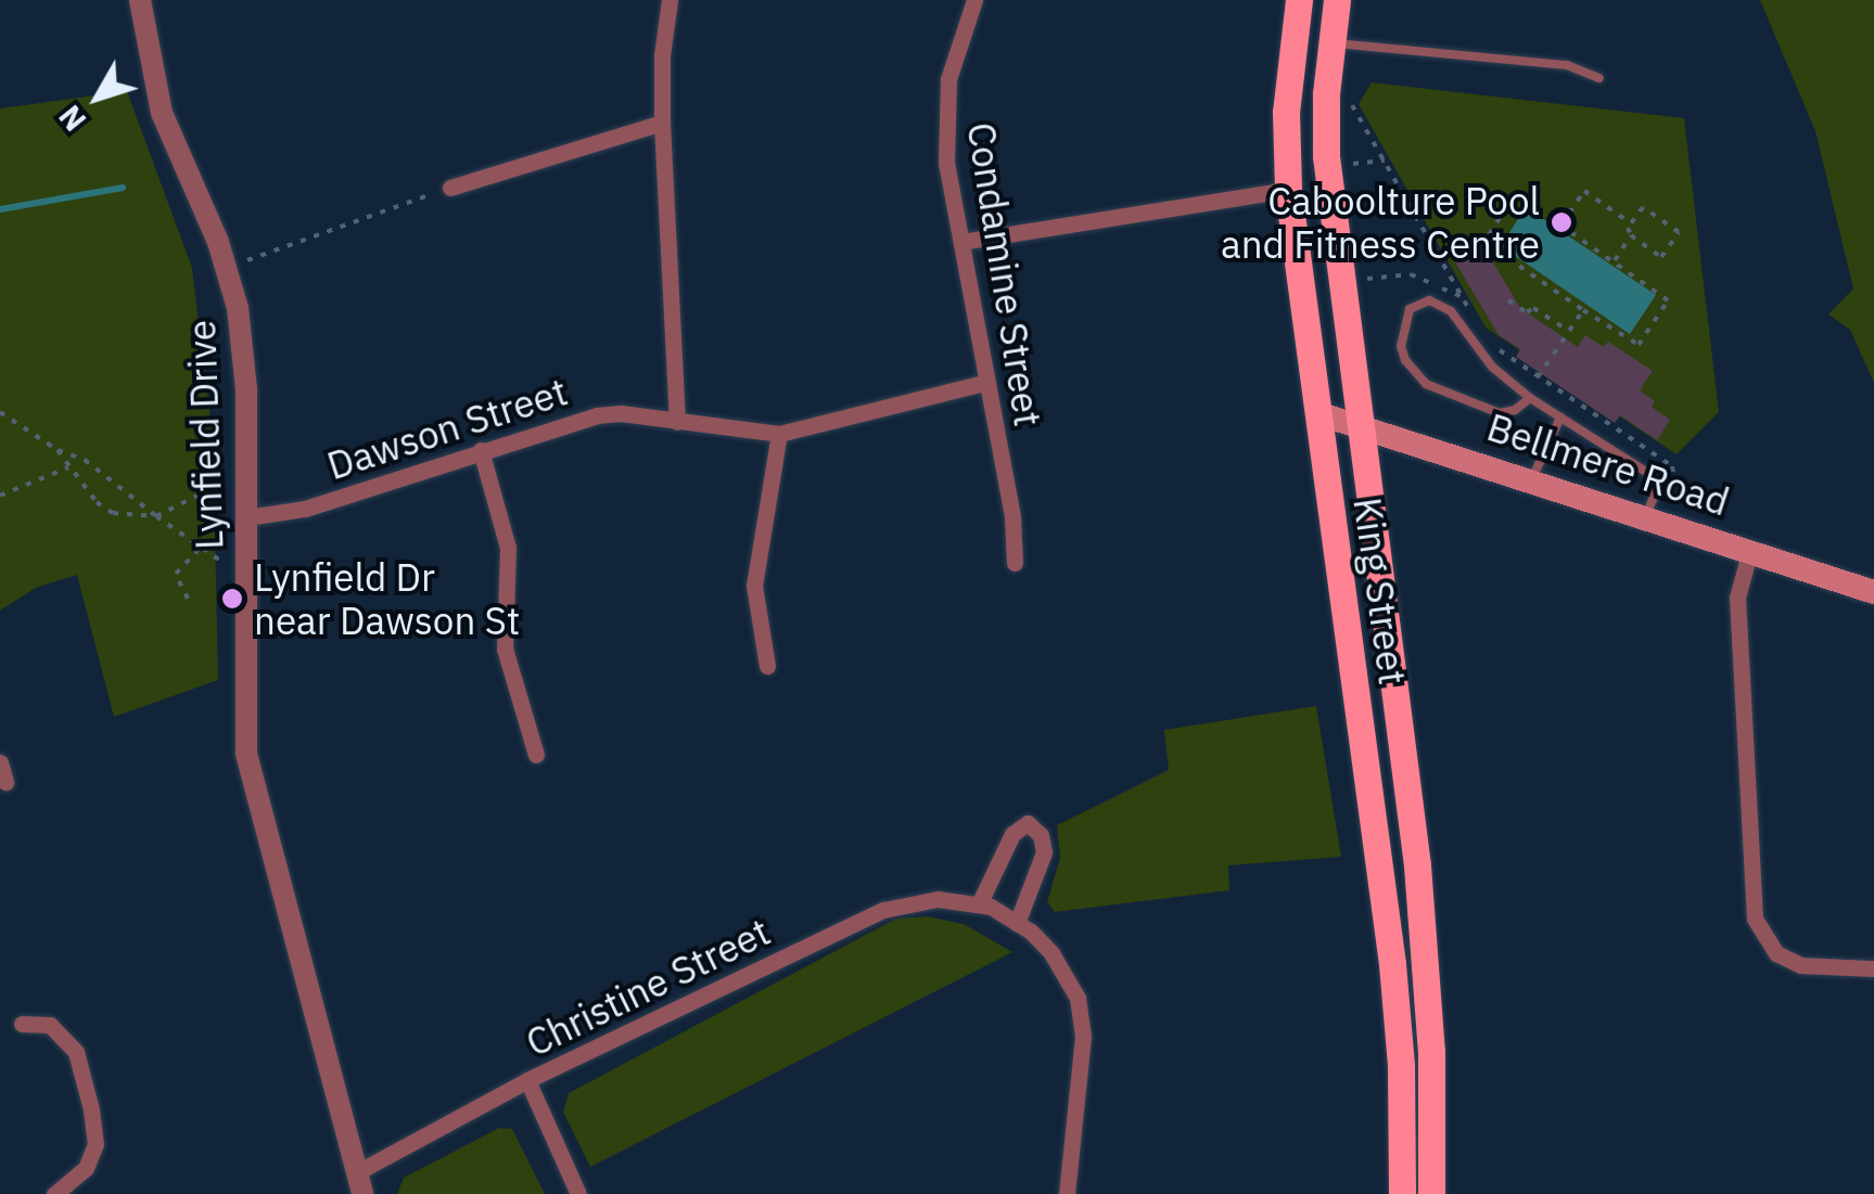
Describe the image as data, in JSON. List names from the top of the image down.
{
  "streets": {
    "main road": ["Bellmere Road", "King Street"],
    "street": [
      "Condamine Street",
      "Dawson Street",
      "Lynfield Drive",
      "Christine Street"
    ]
  },
  "crossings": [
    ["Condamine Street", "Dawson Street"],
    ["Dawson Street", "Lynfield Drive"],
    ["Lynfield Drive", "Christine Street"],
    ["Bellmere Road", "King Street"]
  ],
  "places": ["Caboolture Pool and Fitness Centre", "Lynfield Dr near Dawson St"],
  "north": "bottom left"
}
